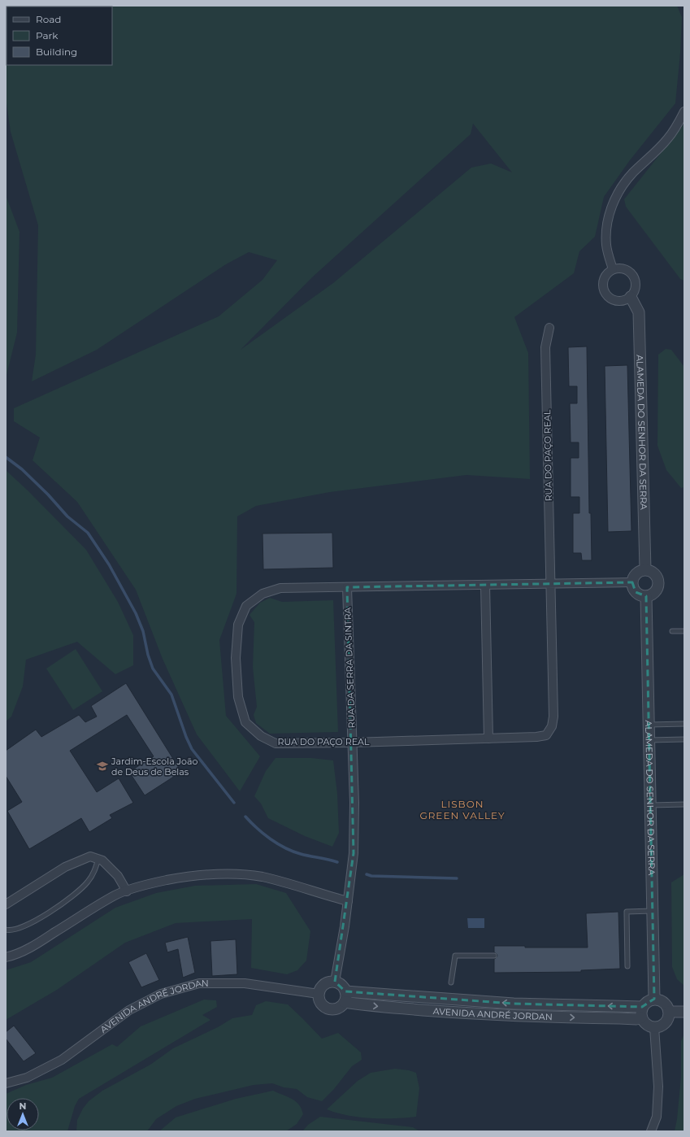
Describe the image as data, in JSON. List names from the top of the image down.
{
  "streets": {
    "street": [
      "ALAMEDA DO SENHOR DA SERRA",
      "RUA DO PAÇO REAL",
      "RUA DA SERRA DA SINTRA",
      "AVENIDA ANDRÉ JORDAN"
    ]
  },
  "crossings": [
    ["ALAMEDA DO SENHOR DA SERRA", "RUA DO PAÇO REAL"],
    ["ALAMEDA DO SENHOR DA SERRA", "AVENIDA ANDRÉ JORDAN"],
    ["RUA DO PAÇO REAL", "RUA DA SERRA DA SINTRA"],
    ["RUA DA SERRA DA SINTRA", "AVENIDA ANDRÉ JORDAN"]
  ],
  "districts": ["LISBON GREEN VALLEY"],
  "places": {
    "school or university": ["Jardim-Escola João de Deus de Belas"]
  },
  "legend": ["Road", "Park", "Building"],
  "north": "top"
}
